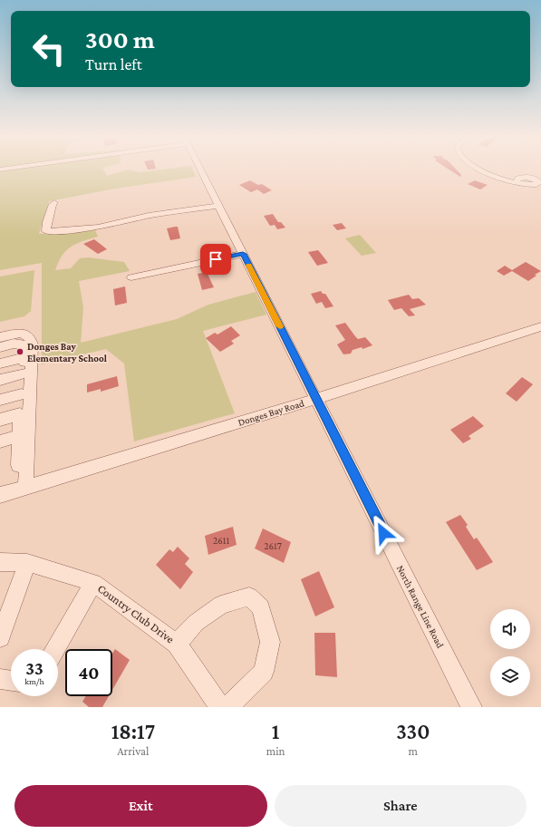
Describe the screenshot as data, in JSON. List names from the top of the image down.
{
  "streets": {
    "street": ["Donges Bay Road", "North Range Line Road", "Country Club Drive"]
  },
  "crossings": [
    ["Donges Bay Road", "North Range Line Road"]
  ],
  "places": ["Donges Bay Elementary School"],
  "house_numbers": ["2611", "2617"],
  "page": {
    "turn": ["300 m", "Turn left"],
    "speed": "33 km/h",
    "limit": "40",
    "eta": [
      "18:17",
      "Arrival",
      "1",
      "min",
      "330",
      "m"
    ],
    "buttons": ["Exit", "Share"]
  }
}
